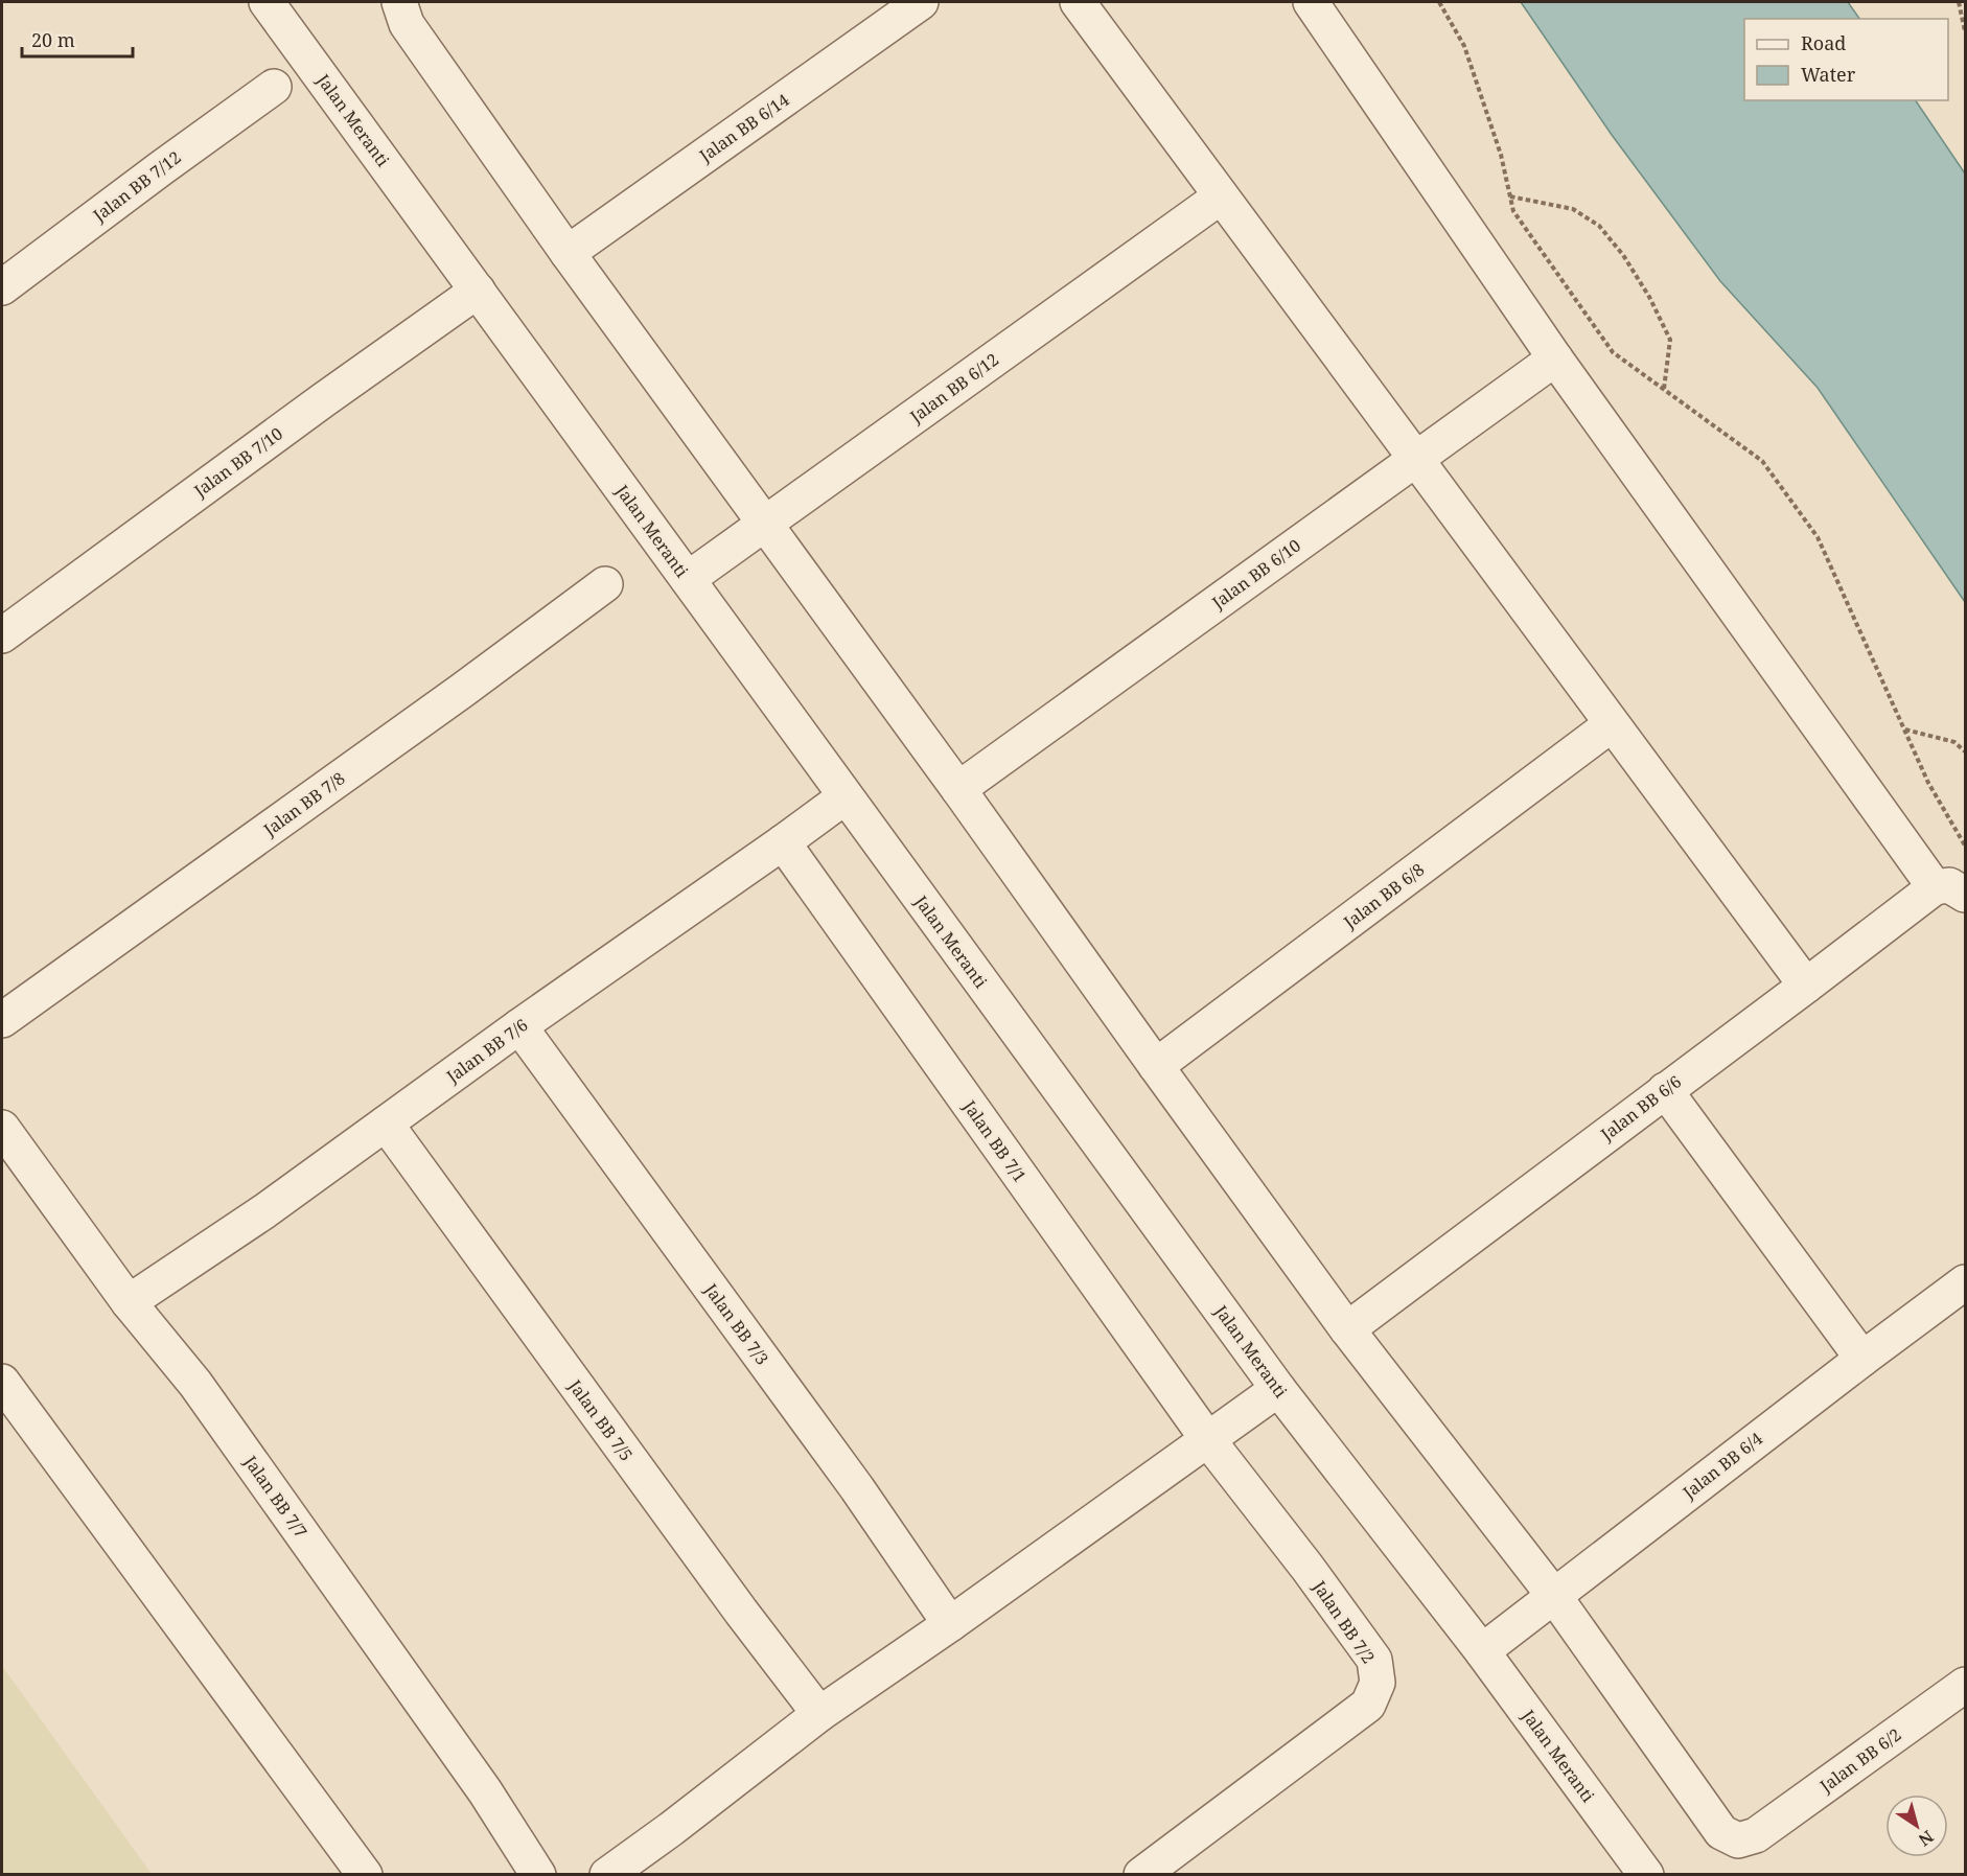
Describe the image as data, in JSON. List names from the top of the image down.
{
  "streets": {
    "street": [
      "Jalan Meranti",
      "Jalan BB 6/14",
      "Jalan BB 7/12",
      "Jalan BB 6/12",
      "Jalan BB 7/10",
      "Jalan BB 6/10",
      "Jalan BB 7/8",
      "Jalan BB 6/8",
      "Jalan BB 7/6",
      "Jalan BB 6/6",
      "Jalan BB 7/1",
      "Jalan BB 7/3",
      "Jalan BB 7/5",
      "Jalan BB 6/4",
      "Jalan BB 7/7",
      "Jalan BB 7/2",
      "Jalan BB 6/2"
    ]
  },
  "crossings": [
    ["Jalan Meranti", "Jalan BB 6/12"],
    ["Jalan Meranti", "Jalan BB 7/10"],
    ["Jalan Meranti", "Jalan BB 7/6"],
    ["Jalan Meranti", "Jalan BB 6/4"],
    ["Jalan BB 7/6", "Jalan BB 7/1"],
    ["Jalan BB 7/6", "Jalan BB 7/3"],
    ["Jalan BB 7/6", "Jalan BB 7/5"],
    ["Jalan BB 7/6", "Jalan BB 7/7"],
    ["Jalan BB 7/1", "Jalan BB 7/2"],
    ["Jalan BB 6/4", "Jalan BB 6/2"]
  ],
  "legend": ["Road", "Water"],
  "scale_bar": "20 m",
  "north": "bottom right"
}
